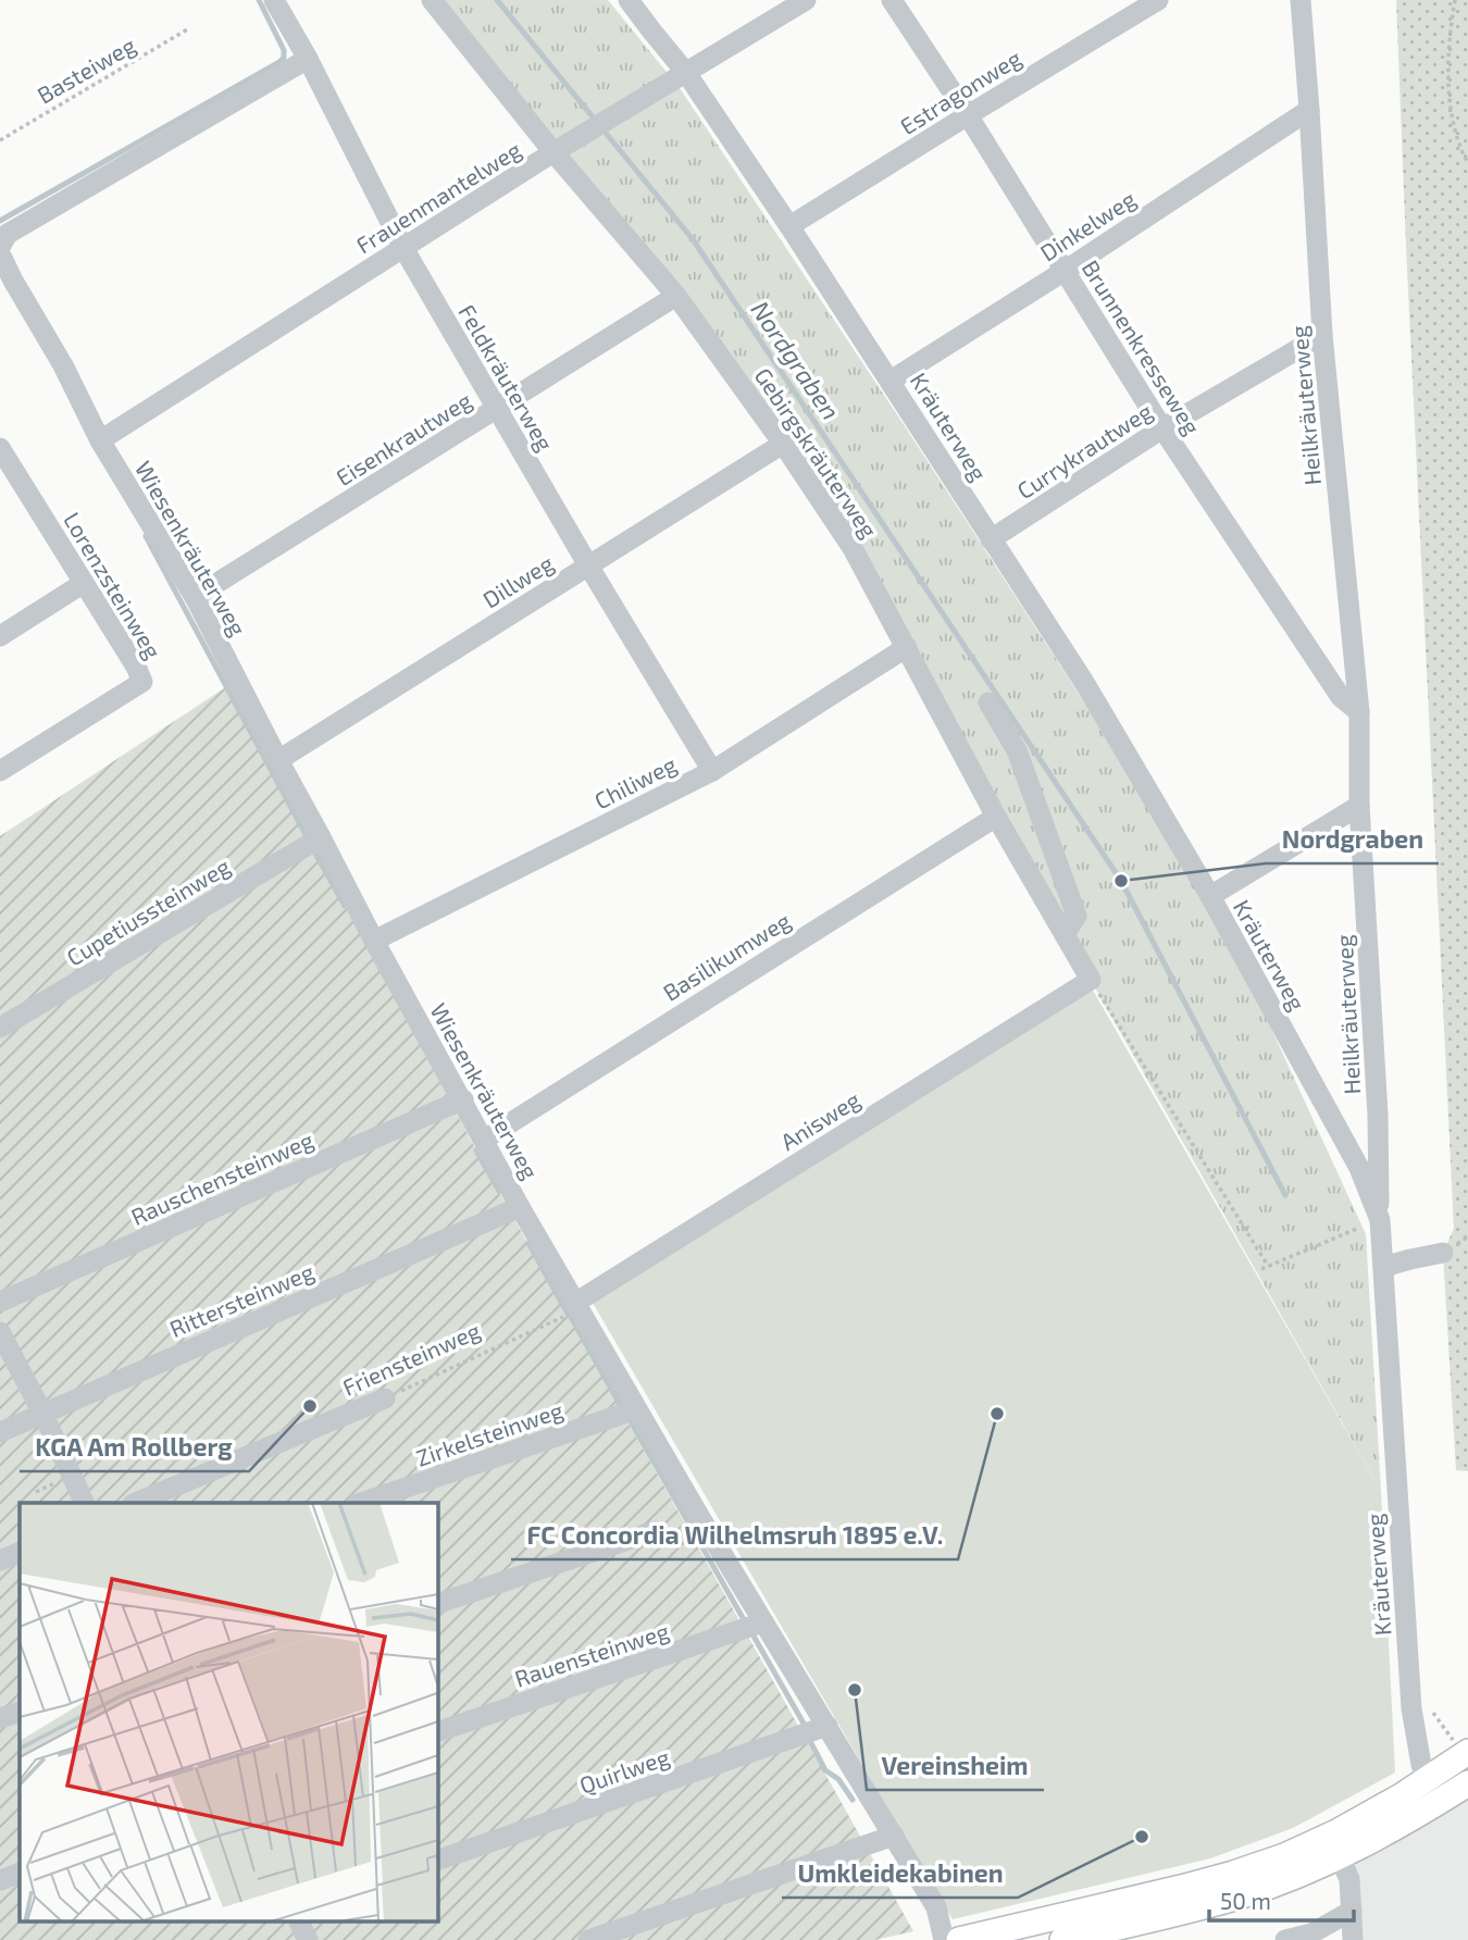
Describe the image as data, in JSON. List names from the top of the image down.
{
  "streets": {
    "lane": [
      "Estragonweg",
      "Frauenmantelweg",
      "Dinkelweg",
      "Brunnenkresseweg",
      "Feldkräuterweg",
      "Heilkräuterweg",
      "Kräuterweg",
      "Eisenkrautweg",
      "Currykrautweg",
      "Gebirgskräuterweg",
      "Wiesenkräuterweg",
      "Dillweg",
      "Lorenzsteinweg",
      "Chiliweg",
      "Cupetiussteinweg",
      "Basilikumweg",
      "Anisweg",
      "Rauschensteinweg",
      "Rittersteinweg",
      "Friensteinweg",
      "Zirkelsteinweg",
      "Rauensteinweg",
      "Quirlweg"
    ],
    "path": ["Basteiweg"]
  },
  "crossings": [
    ["Estragonweg", "Brunnenkresseweg"],
    ["Estragonweg", "Kräuterweg"],
    ["Frauenmantelweg", "Feldkräuterweg"],
    ["Frauenmantelweg", "Kräuterweg"],
    ["Frauenmantelweg", "Gebirgskräuterweg"],
    ["Frauenmantelweg", "Wiesenkräuterweg"],
    ["Dinkelweg", "Brunnenkresseweg"],
    ["Dinkelweg", "Heilkräuterweg"],
    ["Dinkelweg", "Kräuterweg"],
    ["Brunnenkresseweg", "Heilkräuterweg"],
    ["Brunnenkresseweg", "Currykrautweg"],
    ["Feldkräuterweg", "Eisenkrautweg"],
    ["Feldkräuterweg", "Dillweg"],
    ["Feldkräuterweg", "Chiliweg"],
    ["Heilkräuterweg", "Kräuterweg"],
    ["Heilkräuterweg", "Currykrautweg"],
    ["Kräuterweg", "Currykrautweg"],
    ["Eisenkrautweg", "Gebirgskräuterweg"],
    ["Eisenkrautweg", "Wiesenkräuterweg"],
    ["Gebirgskräuterweg", "Dillweg"],
    ["Gebirgskräuterweg", "Chiliweg"],
    ["Gebirgskräuterweg", "Basilikumweg"],
    ["Gebirgskräuterweg", "Anisweg"],
    ["Wiesenkräuterweg", "Dillweg"],
    ["Wiesenkräuterweg", "Chiliweg"],
    ["Wiesenkräuterweg", "Cupetiussteinweg"],
    ["Wiesenkräuterweg", "Basilikumweg"],
    ["Wiesenkräuterweg", "Anisweg"],
    ["Wiesenkräuterweg", "Rauschensteinweg"],
    ["Wiesenkräuterweg", "Rittersteinweg"],
    ["Wiesenkräuterweg", "Friensteinweg"],
    ["Wiesenkräuterweg", "Zirkelsteinweg"],
    ["Wiesenkräuterweg", "Rauensteinweg"],
    ["Wiesenkräuterweg", "Quirlweg"],
    ["Anisweg", "Friensteinweg"]
  ],
  "water": ["Nordgraben"],
  "places": [
    "Nordgraben",
    "KGA Am Rollberg",
    "FC Concordia Wilhelmsruh 1895 e.V.",
    "Vereinsheim",
    "Umkleidekabinen"
  ],
  "scale_bar": "50 m"
}
